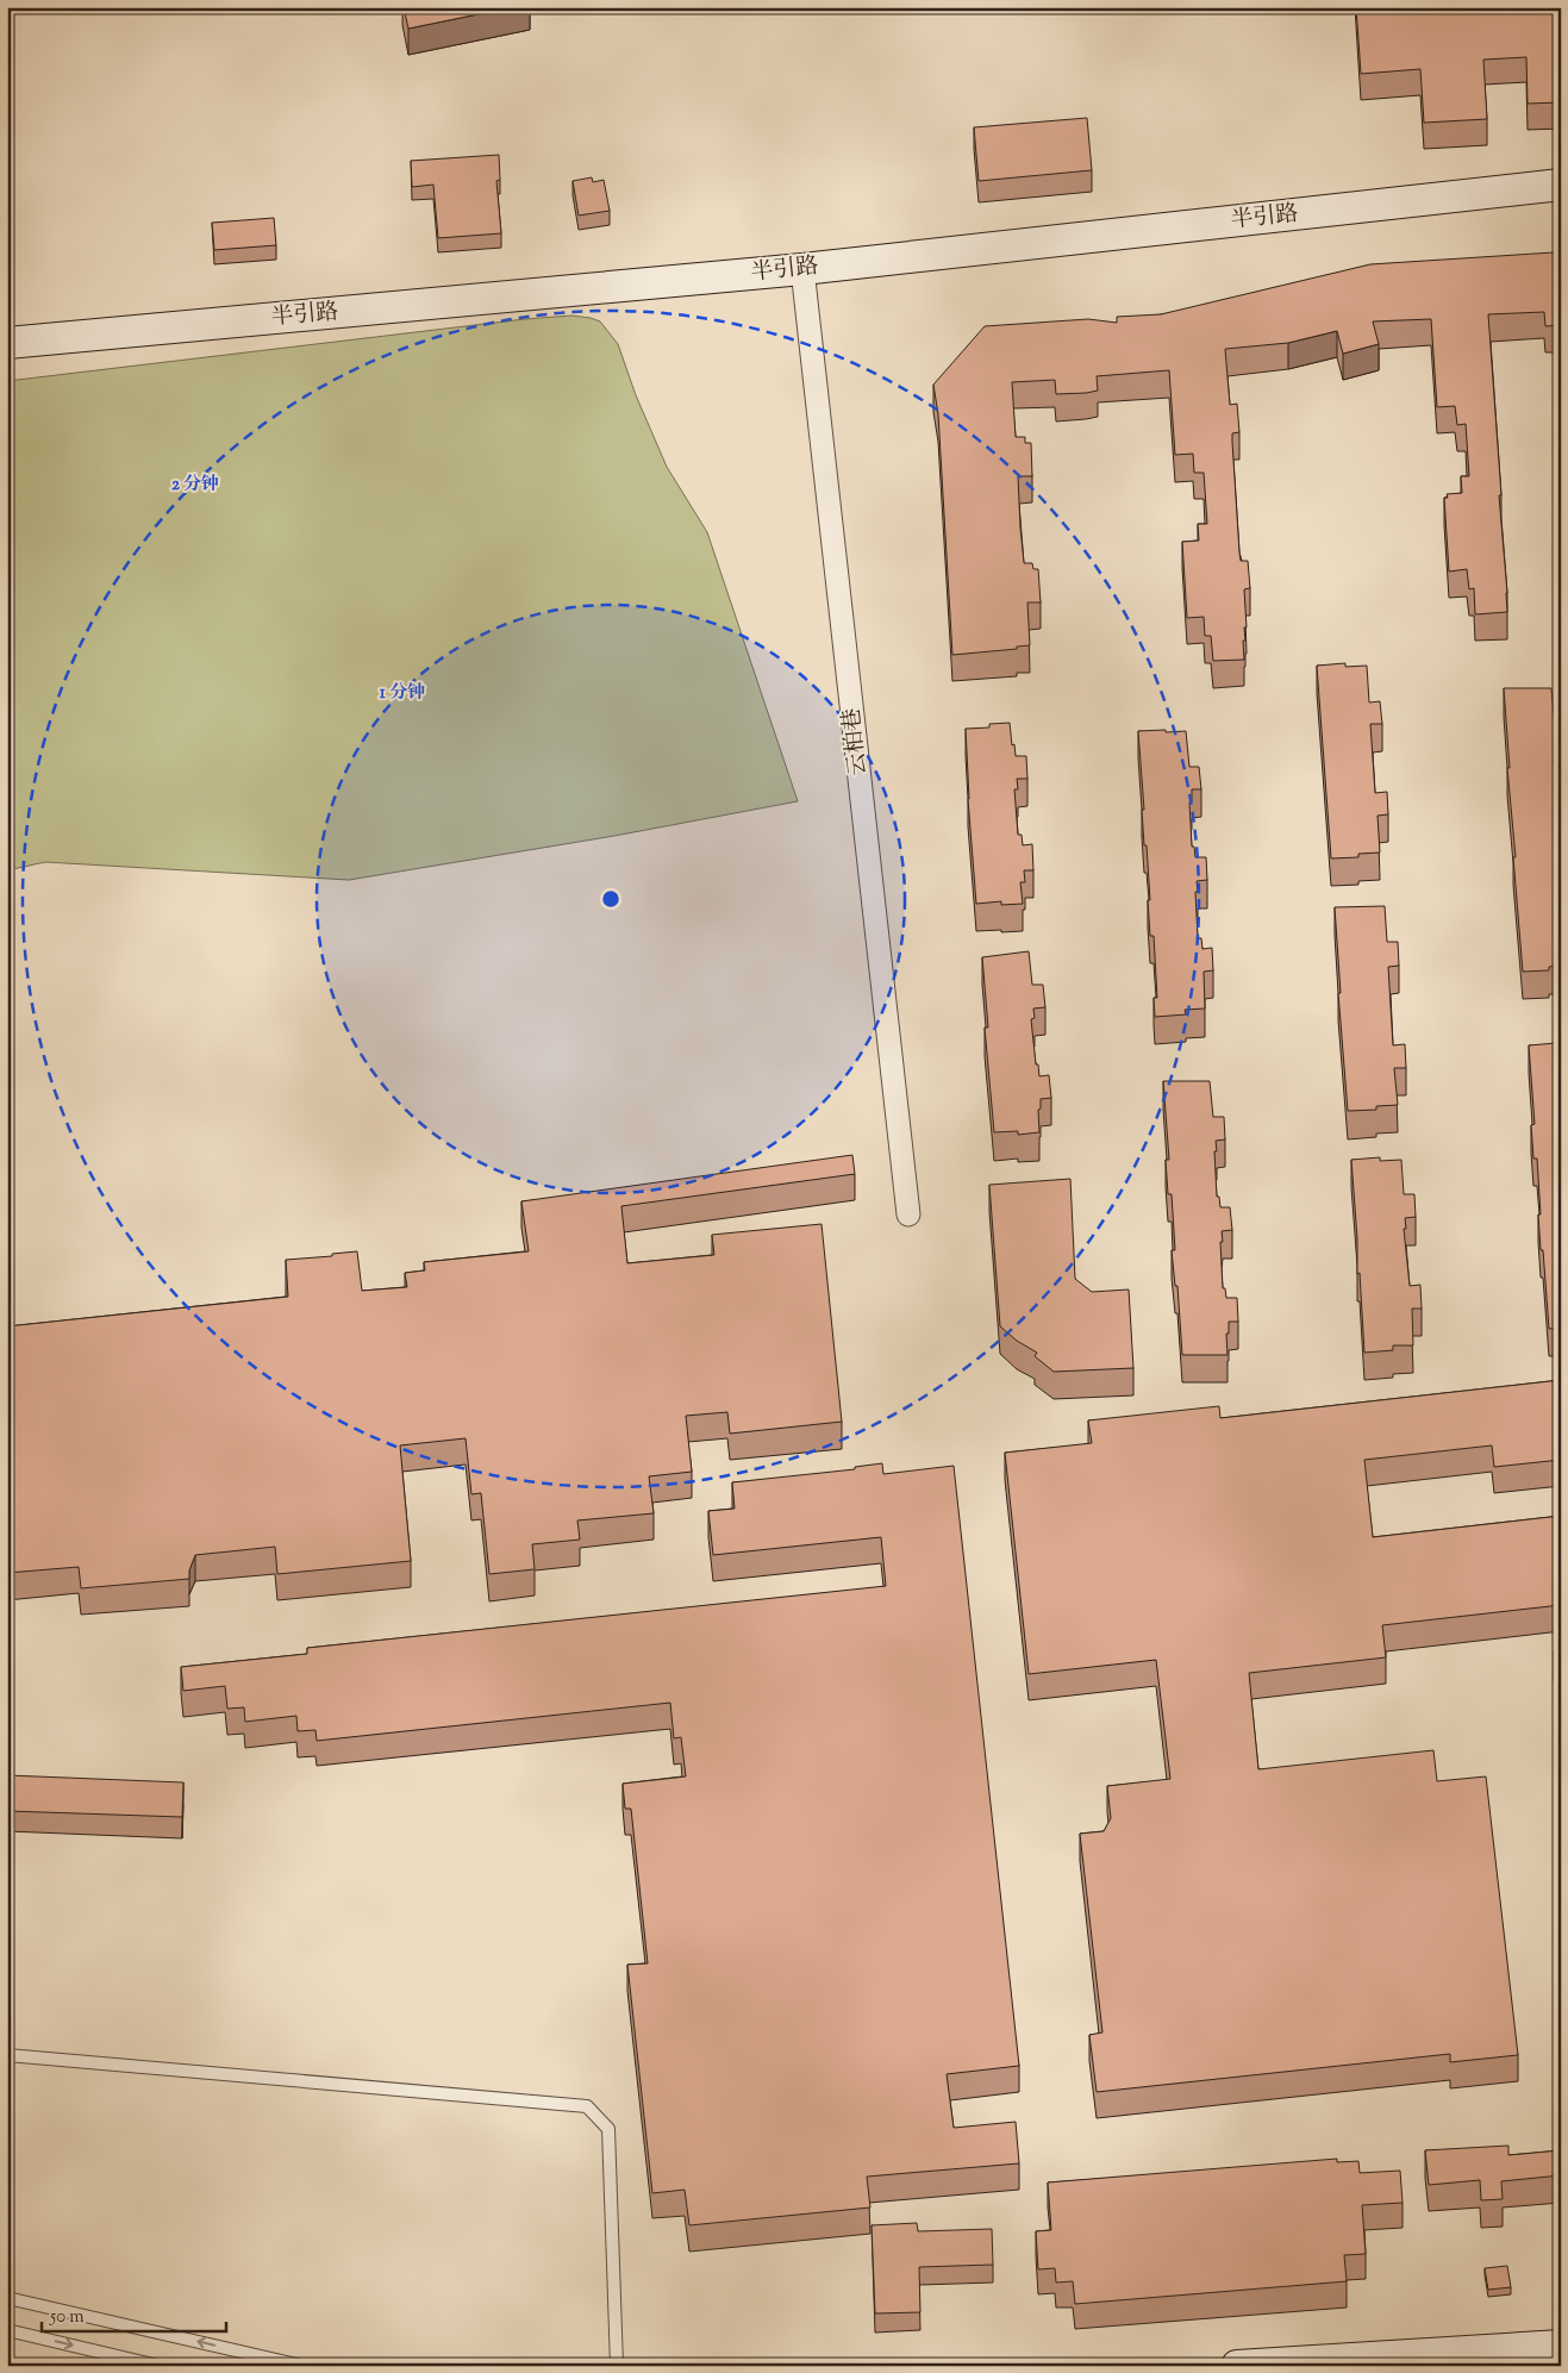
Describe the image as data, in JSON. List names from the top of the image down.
{
  "streets": {
    "street": ["半引路", "云柏巷"]
  },
  "crossings": [
    ["半引路", "云柏巷"]
  ],
  "scale_bar": "50 m",
  "rings": ["2 分钟", "1 分钟"]
}
